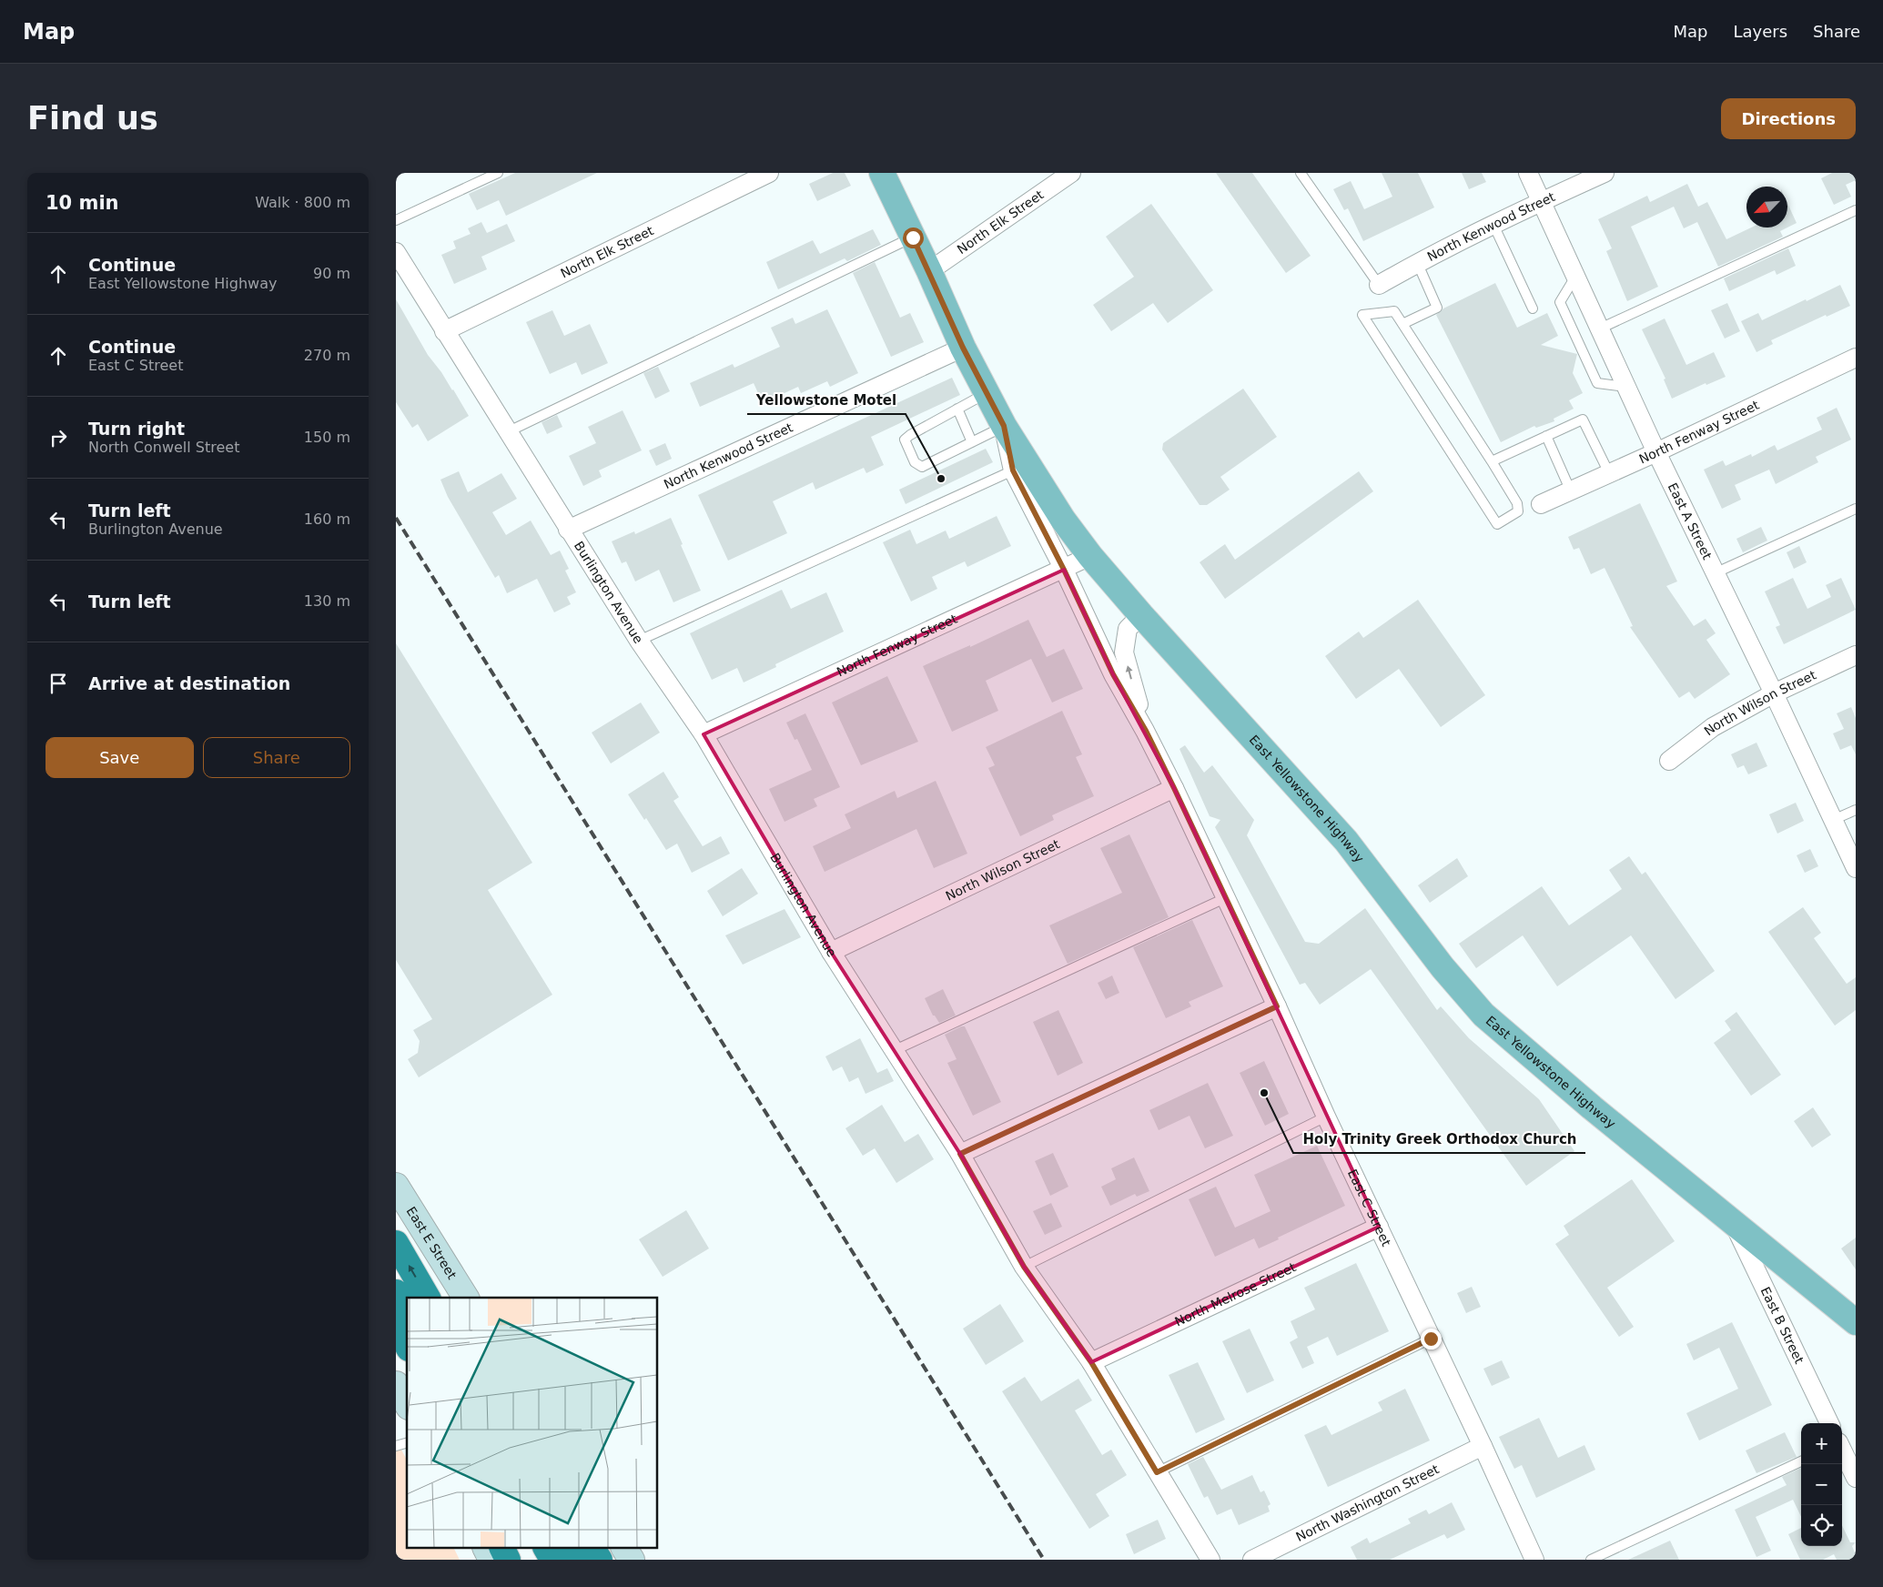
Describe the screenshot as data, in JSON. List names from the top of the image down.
{
  "streets": {
    "main road": ["East Yellowstone Highway", "East E Street"],
    "street": [
      "North Elk Street",
      "North Kenwood Street",
      "North Fenway Street",
      "East A Street",
      "Burlington Avenue",
      "North Wilson Street",
      "East C Street",
      "North Melrose Street",
      "East B Street",
      "North Washington Street"
    ]
  },
  "crossings": [
    ["North Elk Street", "Burlington Avenue"],
    ["North Elk Street", "East Yellowstone Highway"],
    ["North Kenwood Street", "East A Street"],
    ["North Kenwood Street", "Burlington Avenue"],
    ["North Kenwood Street", "East Yellowstone Highway"],
    ["North Fenway Street", "East A Street"],
    ["North Fenway Street", "Burlington Avenue"],
    ["North Fenway Street", "East Yellowstone Highway"],
    ["North Fenway Street", "East C Street"],
    ["East A Street", "North Wilson Street"],
    ["Burlington Avenue", "North Wilson Street"],
    ["Burlington Avenue", "North Melrose Street"],
    ["North Wilson Street", "East C Street"],
    ["East Yellowstone Highway", "East C Street"],
    ["East Yellowstone Highway", "East B Street"],
    ["East C Street", "North Melrose Street"],
    ["East C Street", "North Washington Street"]
  ],
  "places": ["Yellowstone Motel", "Holy Trinity Greek Orthodox Church"],
  "north": "bottom left",
  "page": {
    "header": "Map",
    "nav": ["Map", "Layers", "Share"],
    "buttons": [
      "Directions",
      ["Save", "Share"]
    ],
    "title": "Find us",
    "heading": ["10 min", "Walk · 800 m"],
    "list": [
      ["Continue", "East Yellowstone Highway", "90 m"],
      ["Continue", "East C Street", "270 m"],
      ["Turn right", "North Conwell Street", "150 m"],
      ["Turn left", "Burlington Avenue", "160 m"],
      ["Turn left", "130 m"],
      "Arrive at destination"
    ],
    "map_buttons": ["+", "−"]
  }
}
